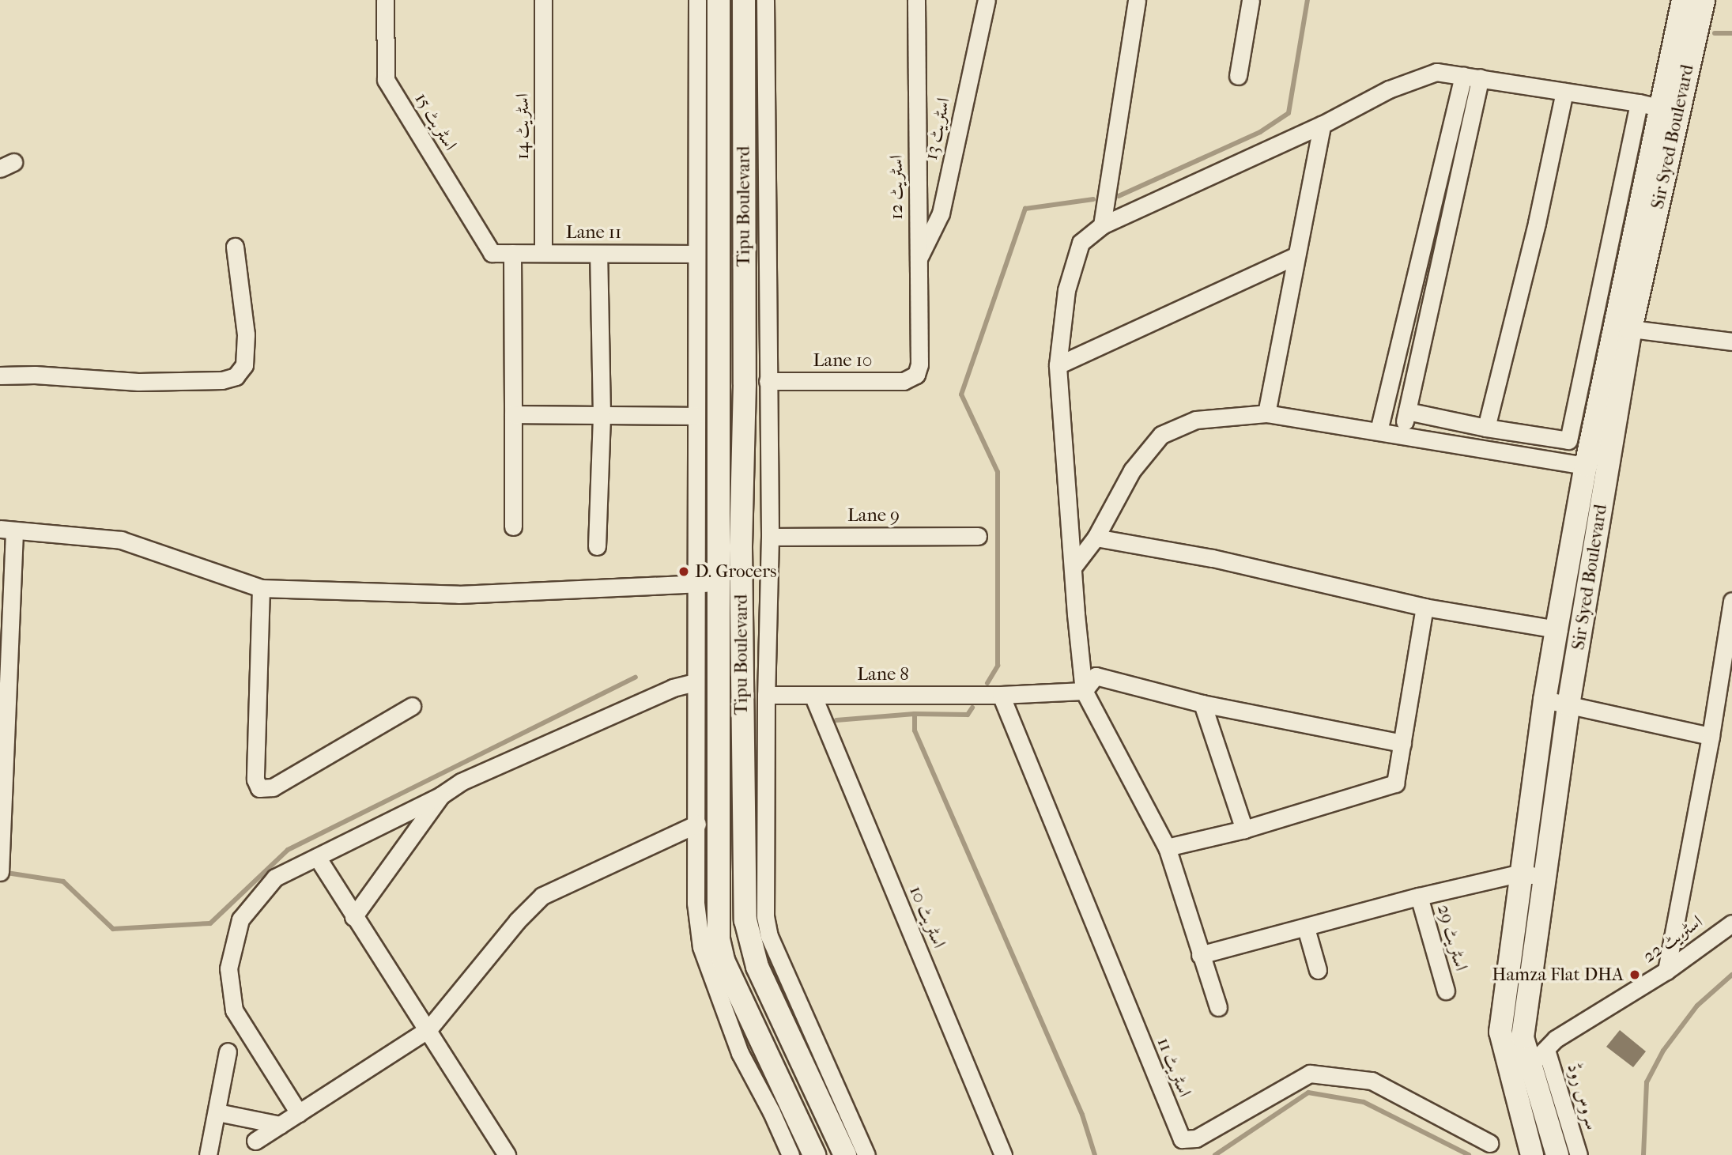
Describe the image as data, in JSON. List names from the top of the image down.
{
  "streets": {
    "street": [
      "اسٹریٹ 15",
      "اسٹریٹ 14",
      "اسٹریٹ 13",
      "Sir Syed Boulevard",
      "اسٹریٹ 12",
      "Tipu Boulevard",
      "Lane 11",
      "Lane 10",
      "Lane 9",
      "Lane 8",
      "اسٹریٹ 10",
      "اسٹریٹ 29",
      "اسٹریٹ 22",
      "اسٹریٹ 11",
      "سروس روڈ"
    ]
  },
  "crossings": [
    ["اسٹریٹ 15", "Lane 11"],
    ["اسٹریٹ 14", "Lane 11"],
    ["اسٹریٹ 13", "اسٹریٹ 12"],
    ["Sir Syed Boulevard", "اسٹریٹ 22"],
    ["اسٹریٹ 12", "Lane 10"],
    ["Lane 8", "اسٹریٹ 10"],
    ["Lane 8", "اسٹریٹ 11"],
    ["اسٹریٹ 22", "سروس روڈ"]
  ],
  "places": ["D. Grocers", "Hamza Flat DHA"]
}
